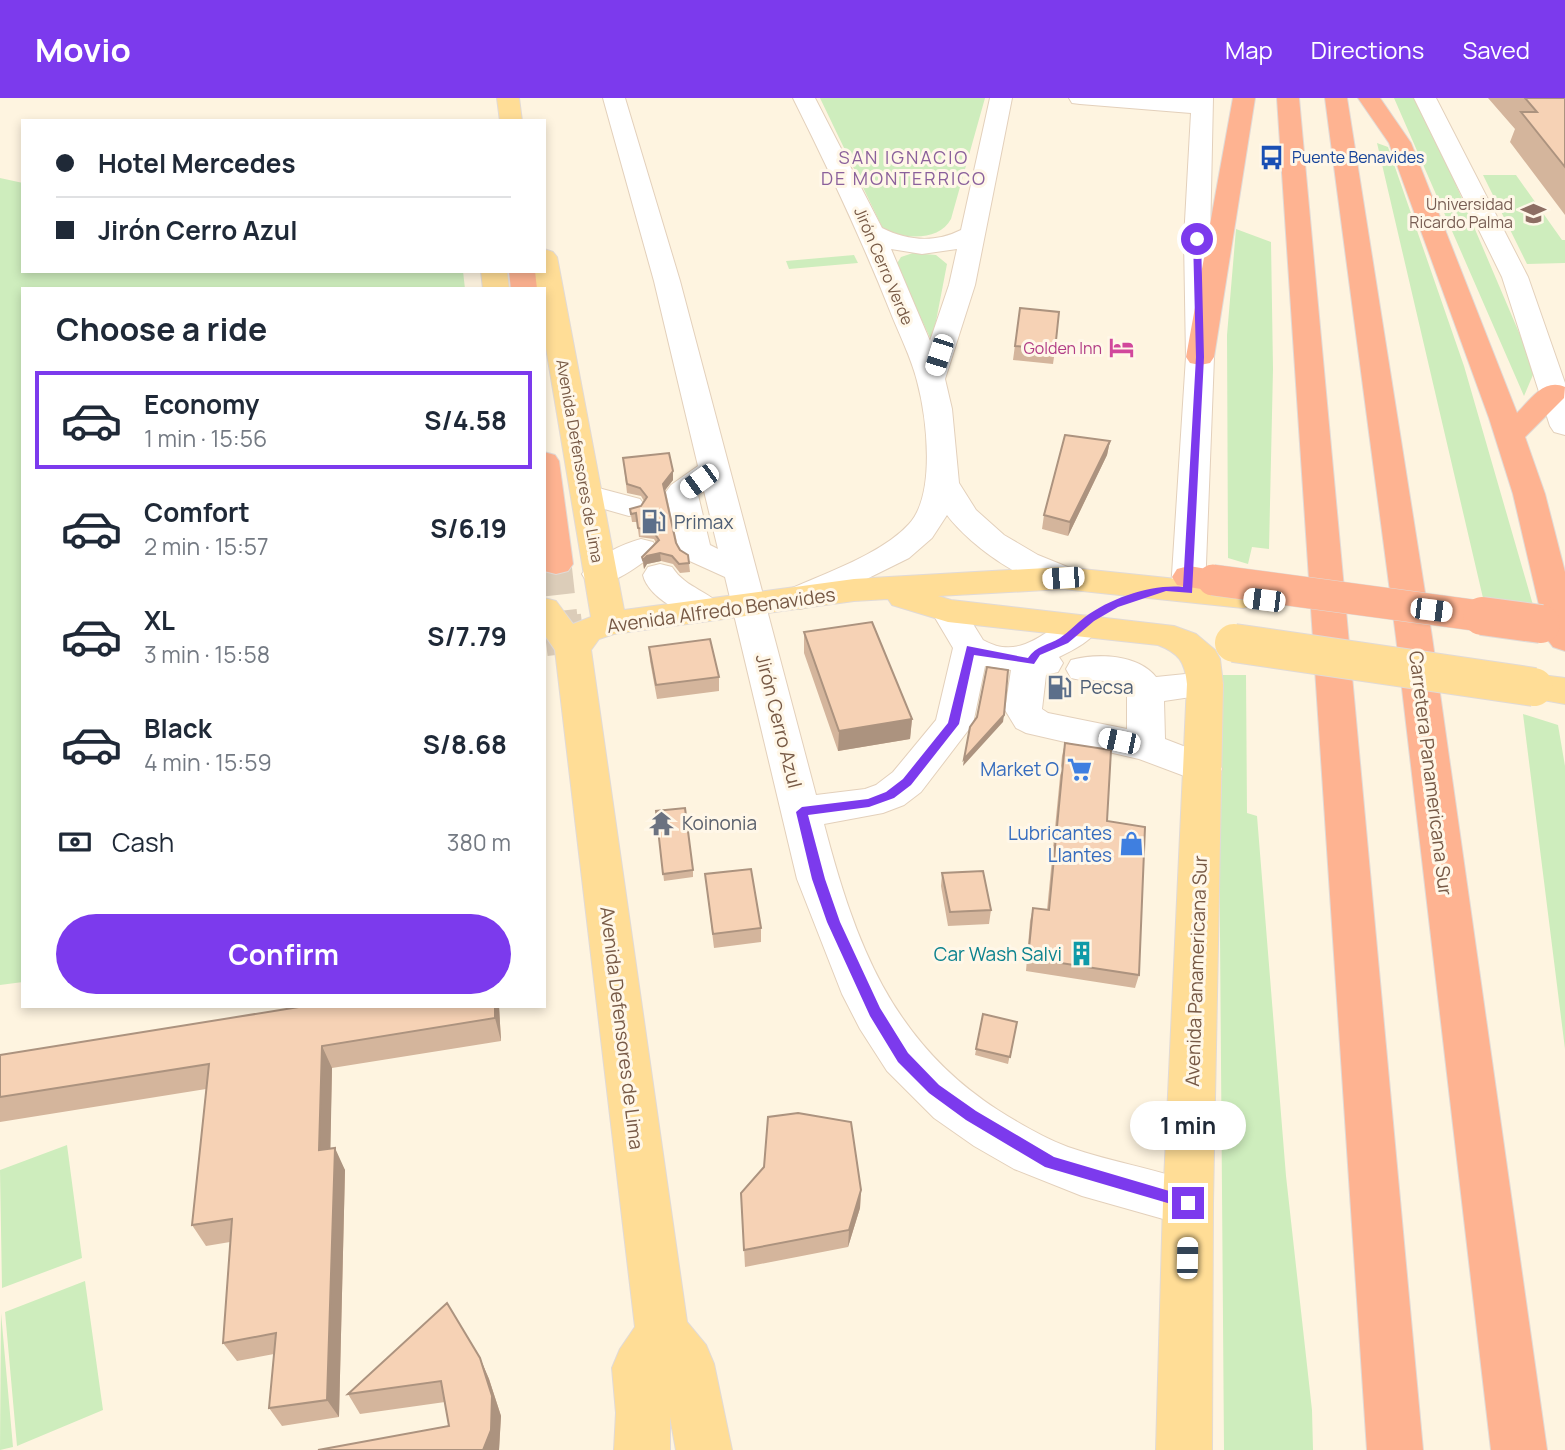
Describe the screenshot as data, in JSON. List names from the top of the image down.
{
  "streets": {
    "highway": ["Carretera Panamericana Sur"],
    "main road": ["Avenida Defensores de Lima", "Avenida Alfredo Benavides", "Avenida Panamericana Sur"],
    "street": ["Jirón Cerro Verde", "Jirón Cerro Azul"]
  },
  "crossings": [
    ["Jirón Cerro Verde", "Avenida Alfredo Benavides"],
    ["Avenida Defensores de Lima", "Avenida Alfredo Benavides"],
    ["Avenida Alfredo Benavides", "Jirón Cerro Azul"],
    ["Avenida Alfredo Benavides", "Avenida Panamericana Sur"],
    ["Jirón Cerro Azul", "Avenida Panamericana Sur"]
  ],
  "districts": ["SAN IGNACIO DE MONTERRICO"],
  "places": {
    "bus stop": ["Puente Benavides"],
    "school or university": ["Universidad Ricardo Palma"],
    "hotel": ["Golden Inn"],
    "fuel station": ["Primax", "Pecsa"],
    "supermarket": ["Market O"],
    "temple": ["Koinonia"],
    "shop": ["Lubricantes Llantes"],
    "building": ["Car Wash Salvi"]
  },
  "page": {
    "header": "Movio",
    "nav": ["Map", "Directions", "Saved"],
    "banner": ["Hotel Mercedes", "Jirón Cerro Azul"],
    "heading": "Choose a ride",
    "list": [
      {
        "name": "Economy",
        "note": "1 min · 15:56",
        "value": "S/4.58"
      },
      {
        "name": "Comfort",
        "note": "2 min · 15:57",
        "value": "S/6.19"
      },
      {
        "name": "XL",
        "note": "3 min · 15:58",
        "value": "S/7.79"
      },
      {
        "name": "Black",
        "note": "4 min · 15:59",
        "value": "S/8.68"
      }
    ],
    "pay": ["Cash", "380 m"],
    "buttons": "Confirm",
    "bubble": "1 min"
  }
}
